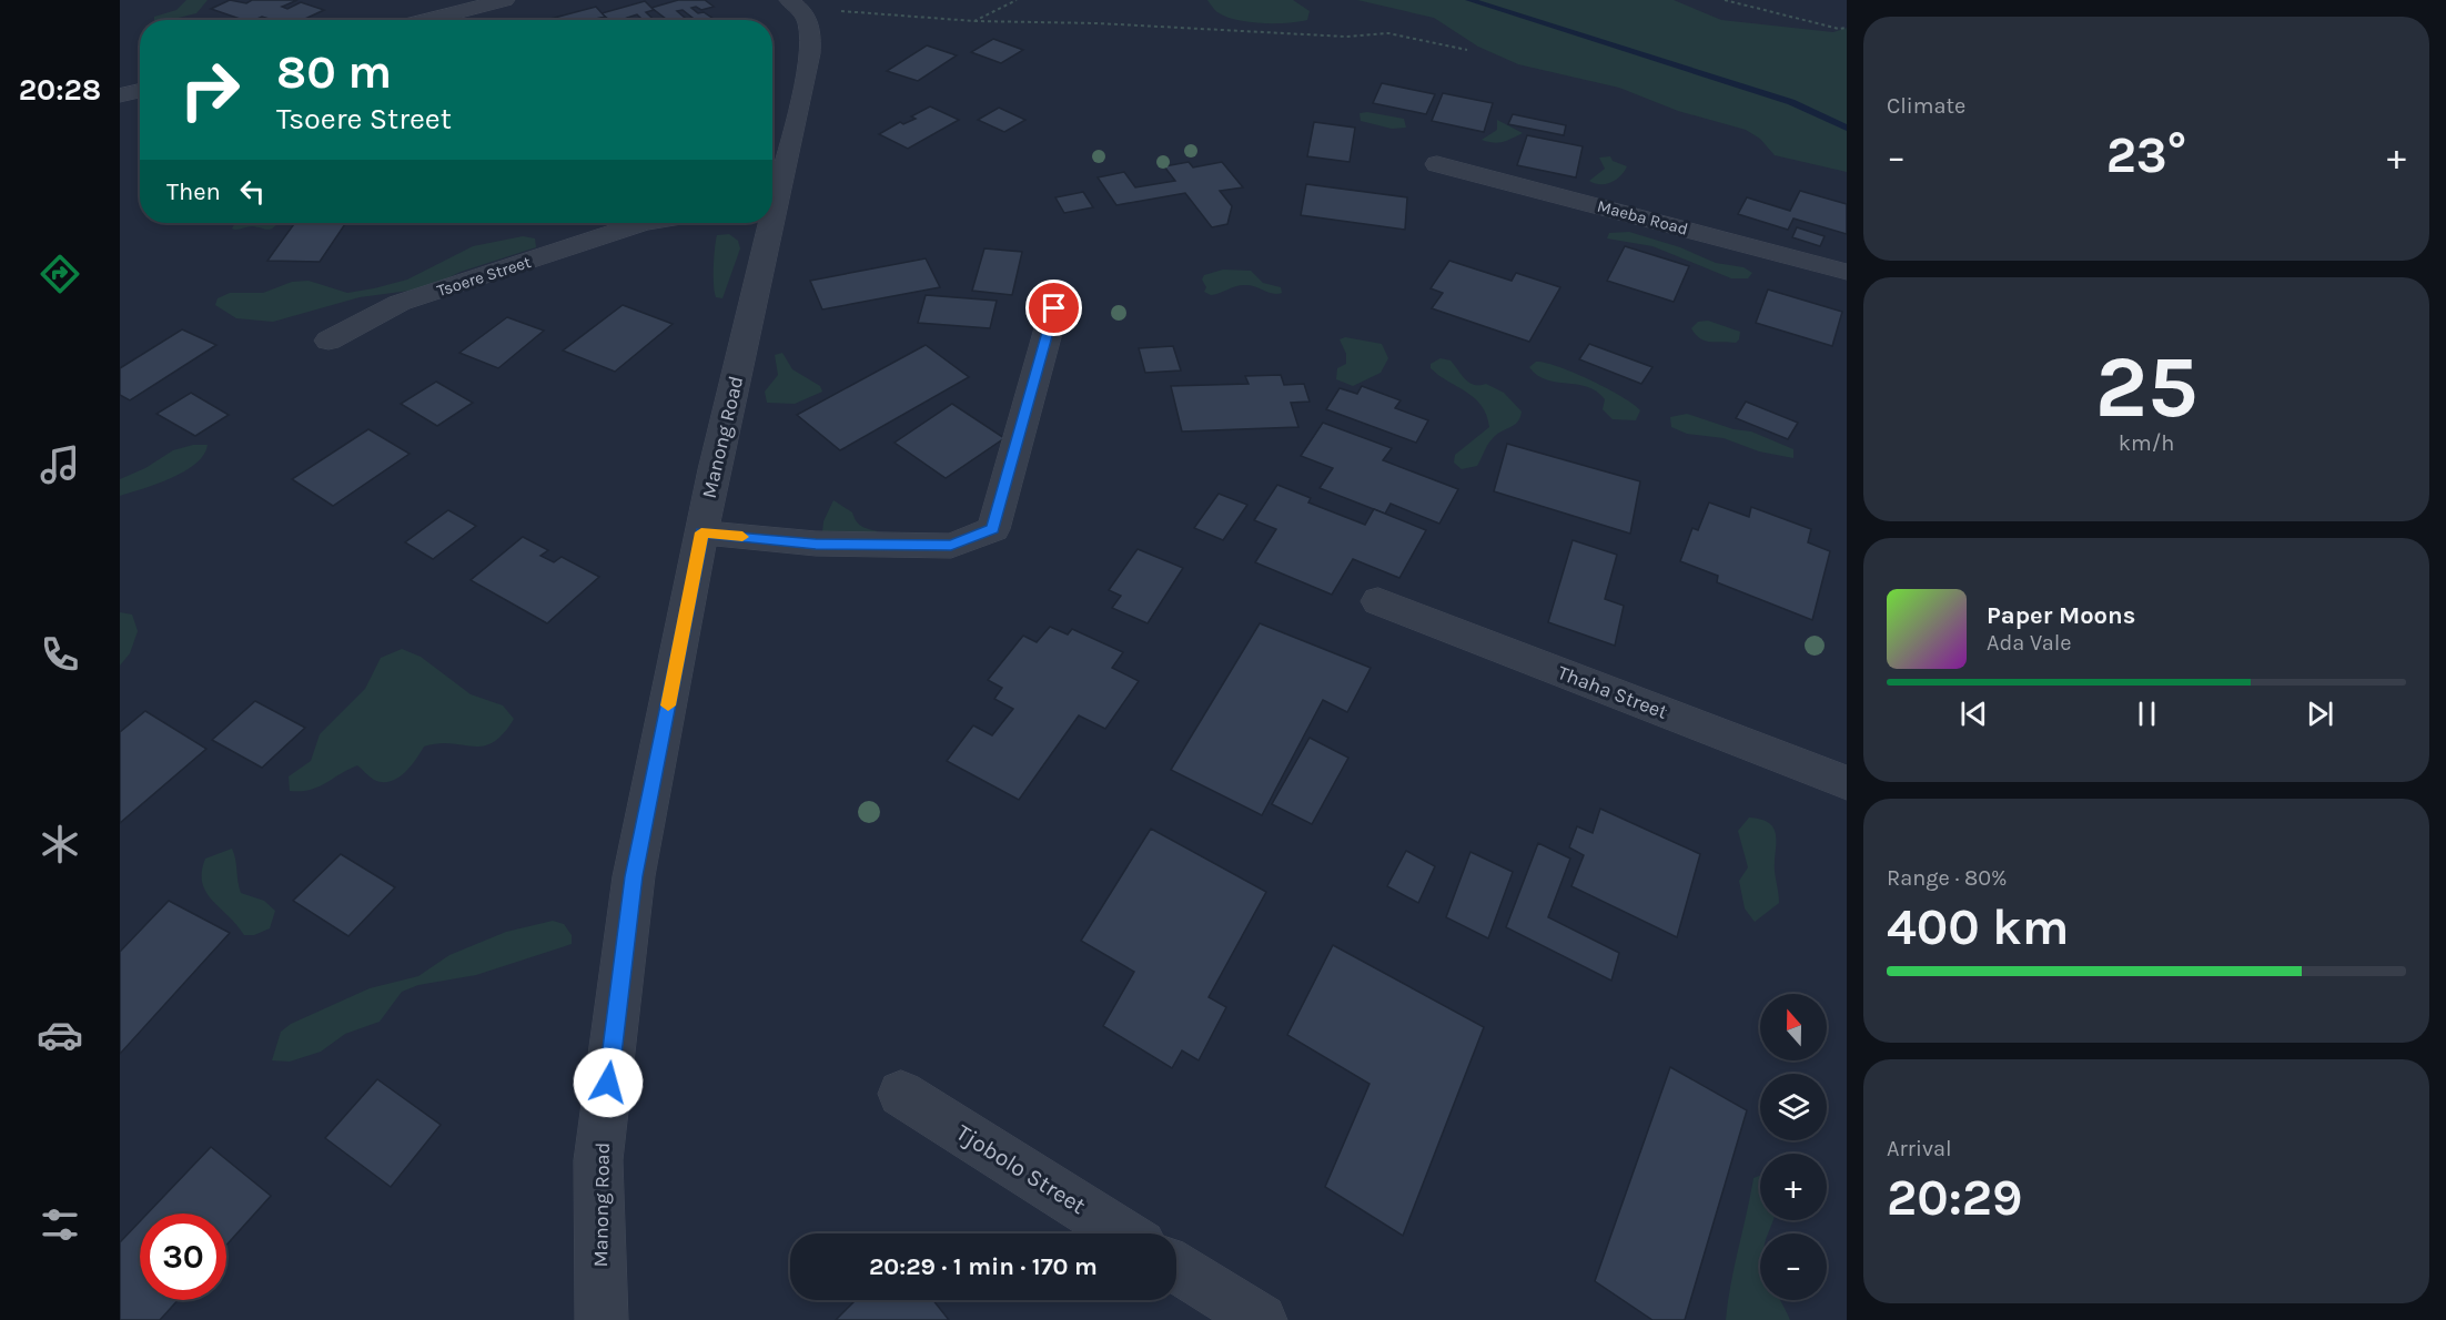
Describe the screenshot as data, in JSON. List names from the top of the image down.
{
  "streets": {
    "street": [
      "Maeba Road",
      "Tsoere Street",
      "Manong Road",
      "Thaha Street",
      "Tjobolo Street"
    ]
  },
  "north": "top",
  "page": {
    "tabs": "20:28",
    "tile": [
      "Climate",
      ["25", "km/h"],
      ["Range · 80%", "400 km"],
      ["Arrival", "20:29"]
    ],
    "turn": ["80 m", "Tsoere Street"],
    "heat": ["−", "23°", "+"],
    "then": "Then",
    "song": ["Paper Moons", "Ada Vale"],
    "map_buttons": ["+", "−"],
    "limit": "30",
    "trip": "20:29 · 1 min · 170 m"
  }
}
